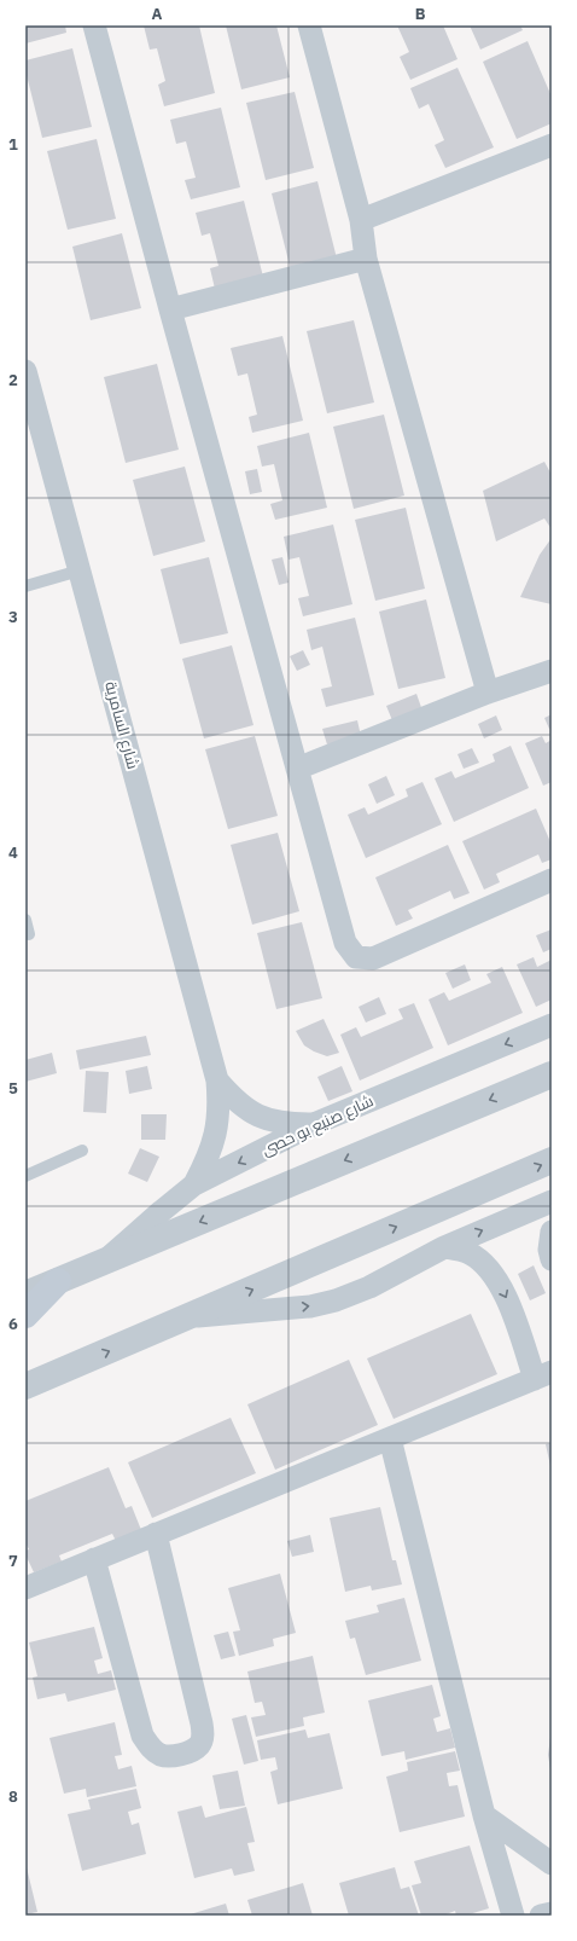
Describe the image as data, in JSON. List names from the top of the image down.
{
  "streets": {
    "street": ["شارع السامرية", "شارع صنيع بو حصى"]
  },
  "crossings": [
    ["شارع السامرية", "شارع صنيع بو حصى"]
  ],
  "grid": {
    "columns": ["A", "B"],
    "rows": [
      "1",
      "2",
      "3",
      "4",
      "5",
      "6",
      "7",
      "8"
    ]
  }
}
